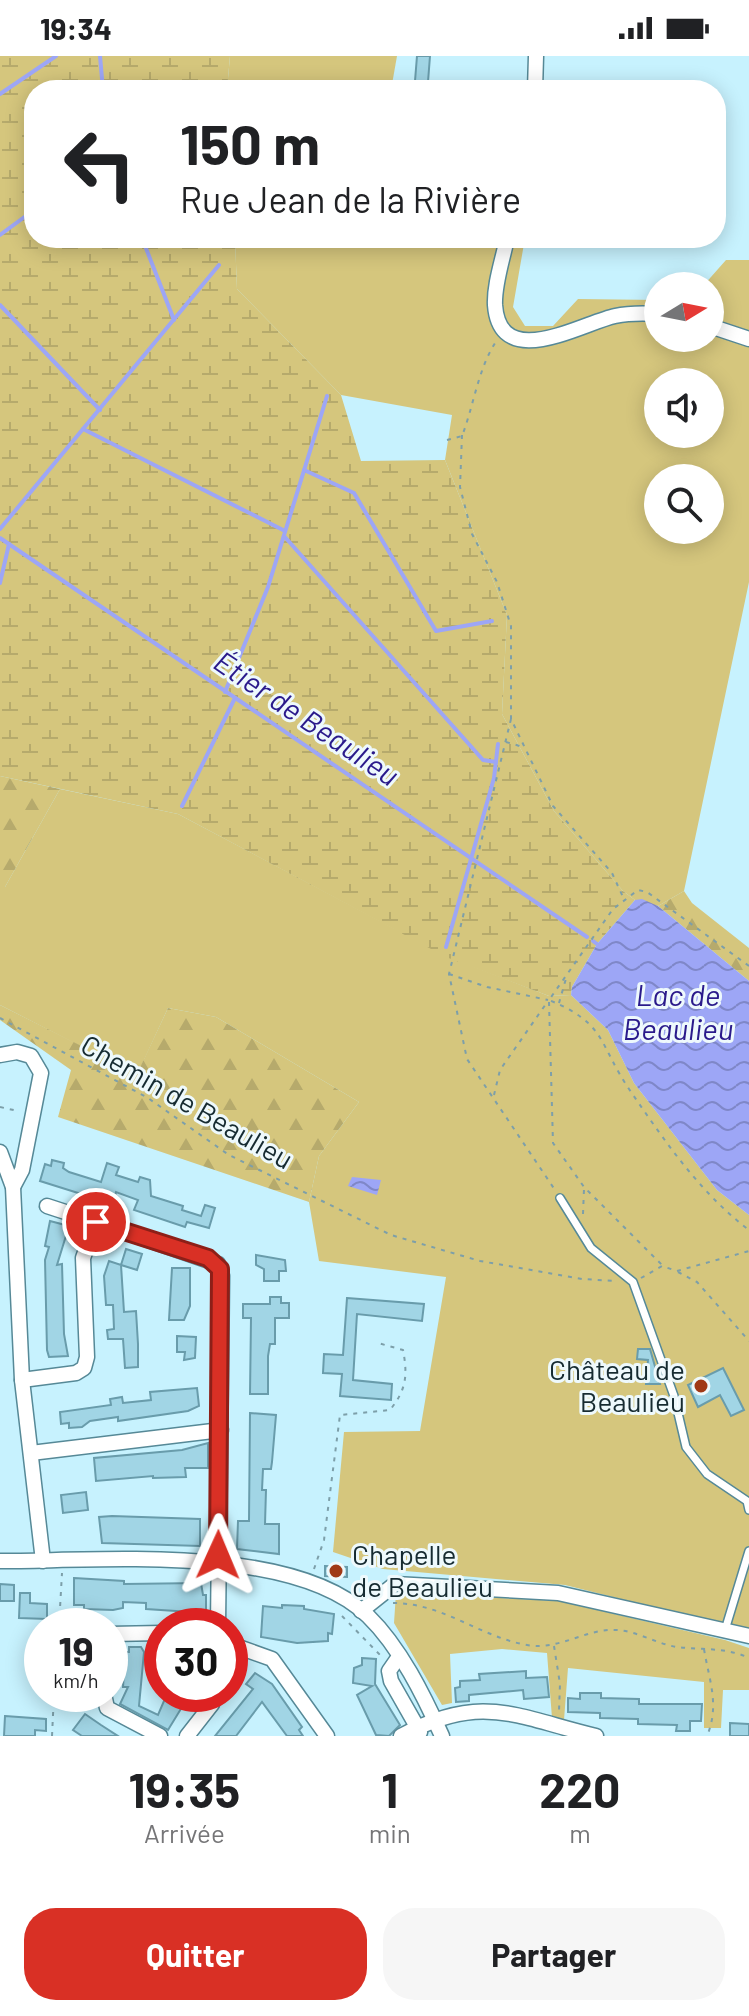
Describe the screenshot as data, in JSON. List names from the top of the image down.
{
  "streets": {
    "path": ["Chemin de Beaulieu"]
  },
  "water": ["Étier de Beaulieu", "Lac de Beaulieu"],
  "places": ["Château de Beaulieu", "Chapelle de Beaulieu"],
  "north": "right",
  "page": {
    "status": "19:34",
    "turn": ["150 m", "Rue Jean de la Rivière"],
    "speed": "19 km/h",
    "limit": "30",
    "eta": [
      "19:35",
      "Arrivée",
      "1",
      "min",
      "220",
      "m"
    ],
    "buttons": ["Quitter", "Partager"]
  }
}
